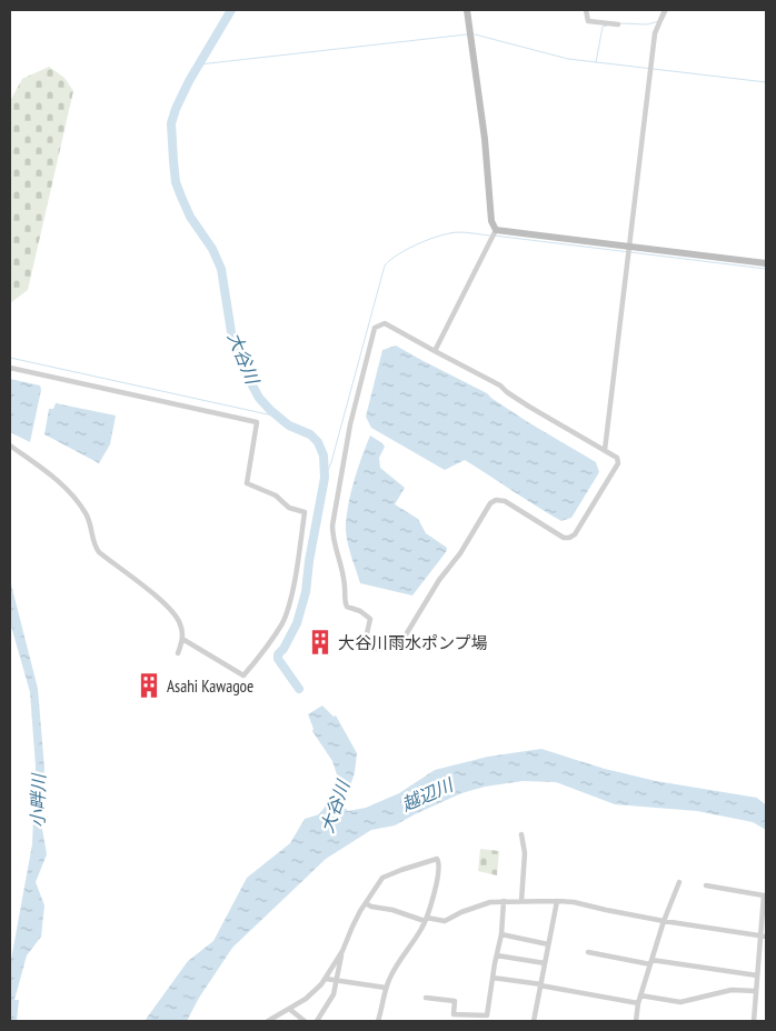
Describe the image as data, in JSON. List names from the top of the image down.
{
  "water": ["大谷川", "越辺川", "小畔川"],
  "places": {
    "building": ["大谷川雨水ポンプ場", "Asahi Kawagoe"]
  }
}
